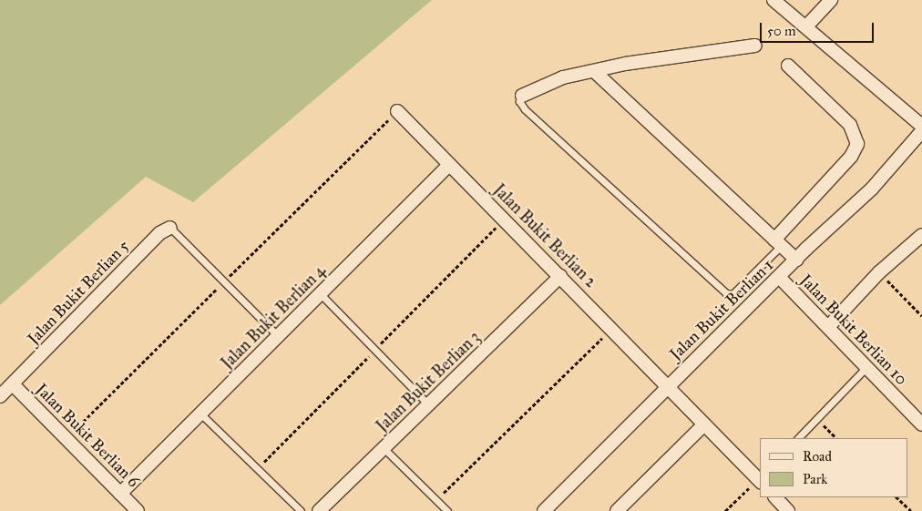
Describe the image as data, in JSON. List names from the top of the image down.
{
  "streets": {
    "street": [
      "Jalan Bukit Berlian 2",
      "Jalan Bukit Berlian 5",
      "Jalan Bukit Berlian 1",
      "Jalan Bukit Berlian 4",
      "Jalan Bukit Berlian 10",
      "Jalan Bukit Berlian 3",
      "Jalan Bukit Berlian 6"
    ]
  },
  "crossings": [
    ["Jalan Bukit Berlian 2", "Jalan Bukit Berlian 1"],
    ["Jalan Bukit Berlian 2", "Jalan Bukit Berlian 4"],
    ["Jalan Bukit Berlian 2", "Jalan Bukit Berlian 3"],
    ["Jalan Bukit Berlian 5", "Jalan Bukit Berlian 6"],
    ["Jalan Bukit Berlian 1", "Jalan Bukit Berlian 10"],
    ["Jalan Bukit Berlian 4", "Jalan Bukit Berlian 6"]
  ],
  "legend": ["Road", "Park"],
  "scale_bar": "50 m"
}
